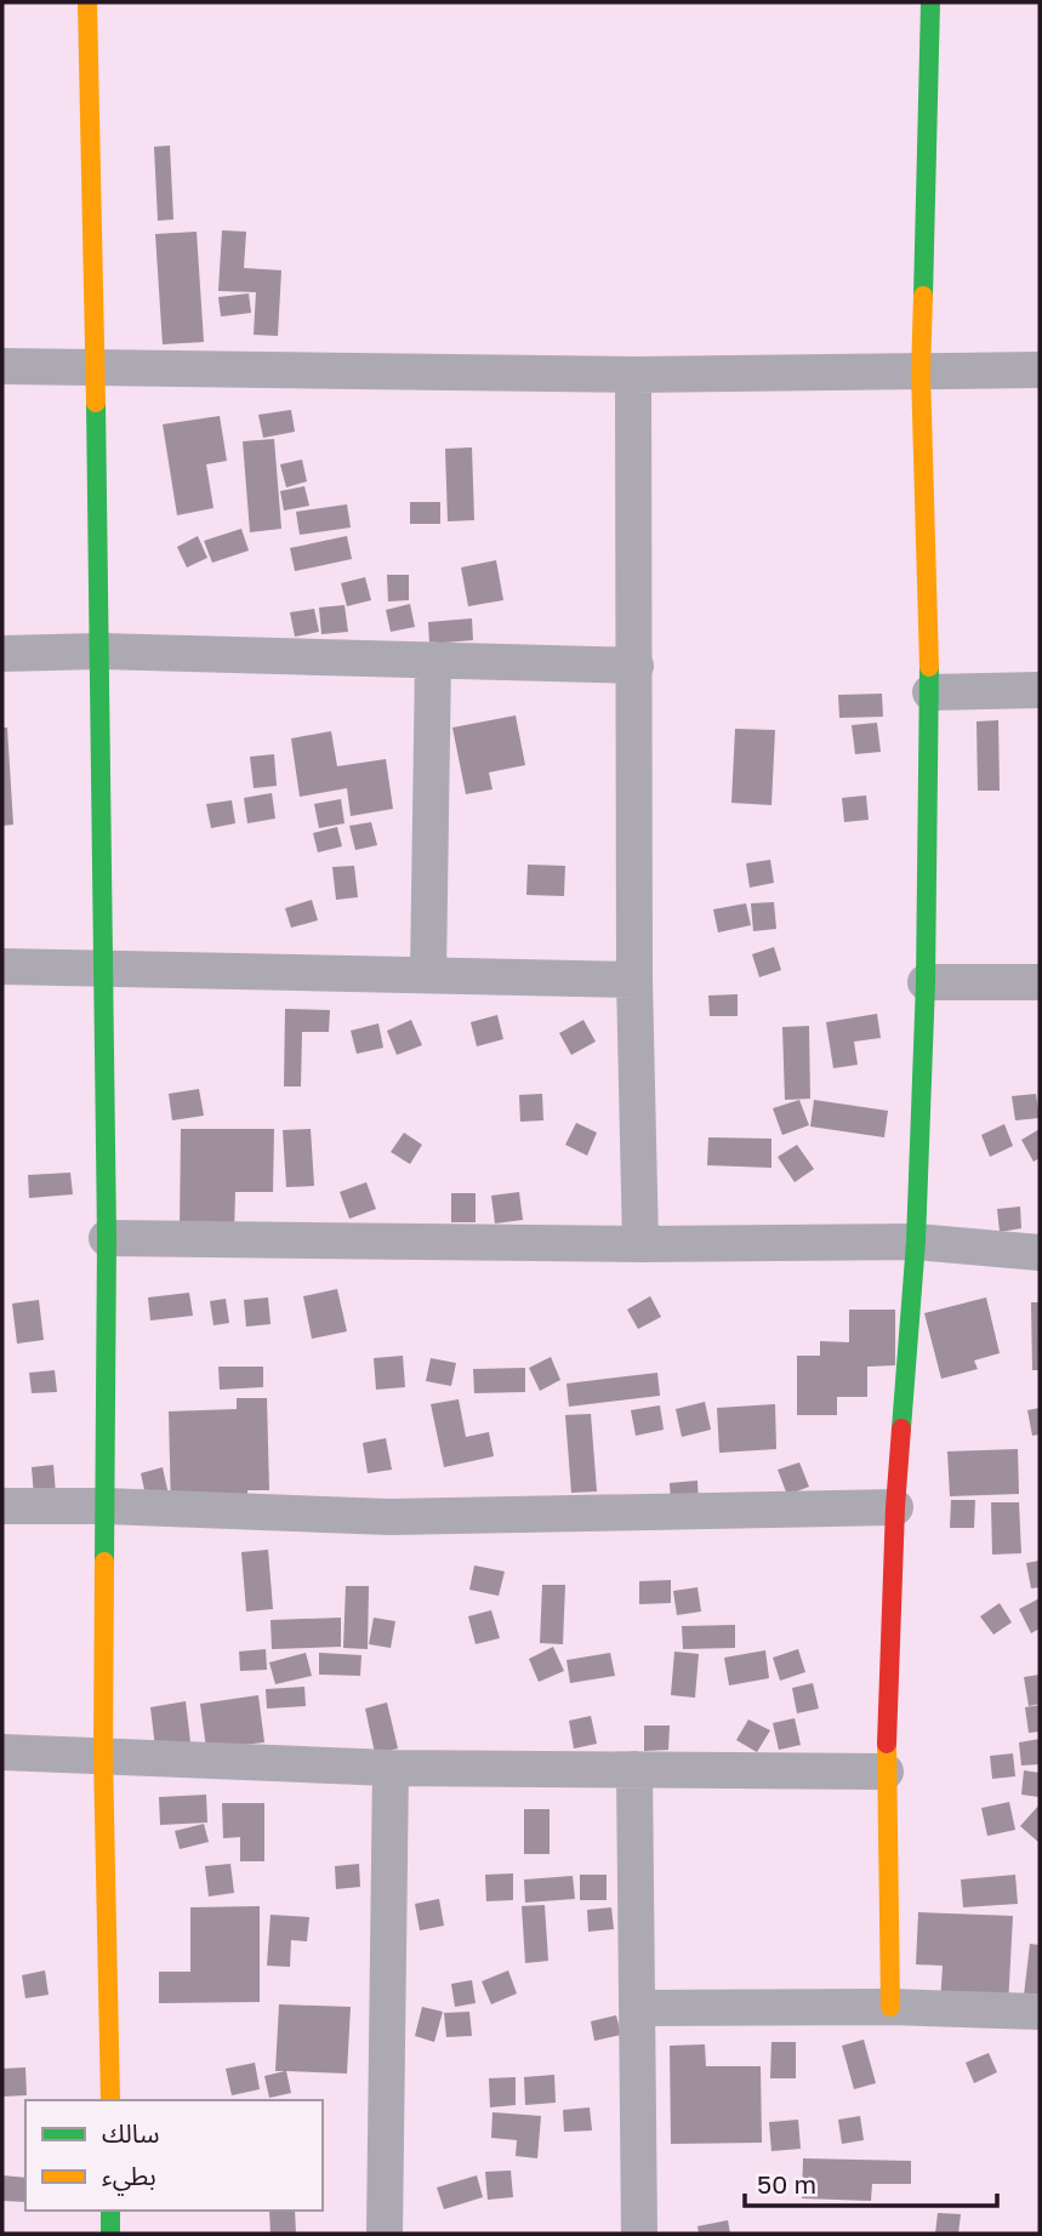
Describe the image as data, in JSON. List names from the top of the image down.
{
  "legend": ["سالك", "بطيء"],
  "scale_bar": "50 m"
}
